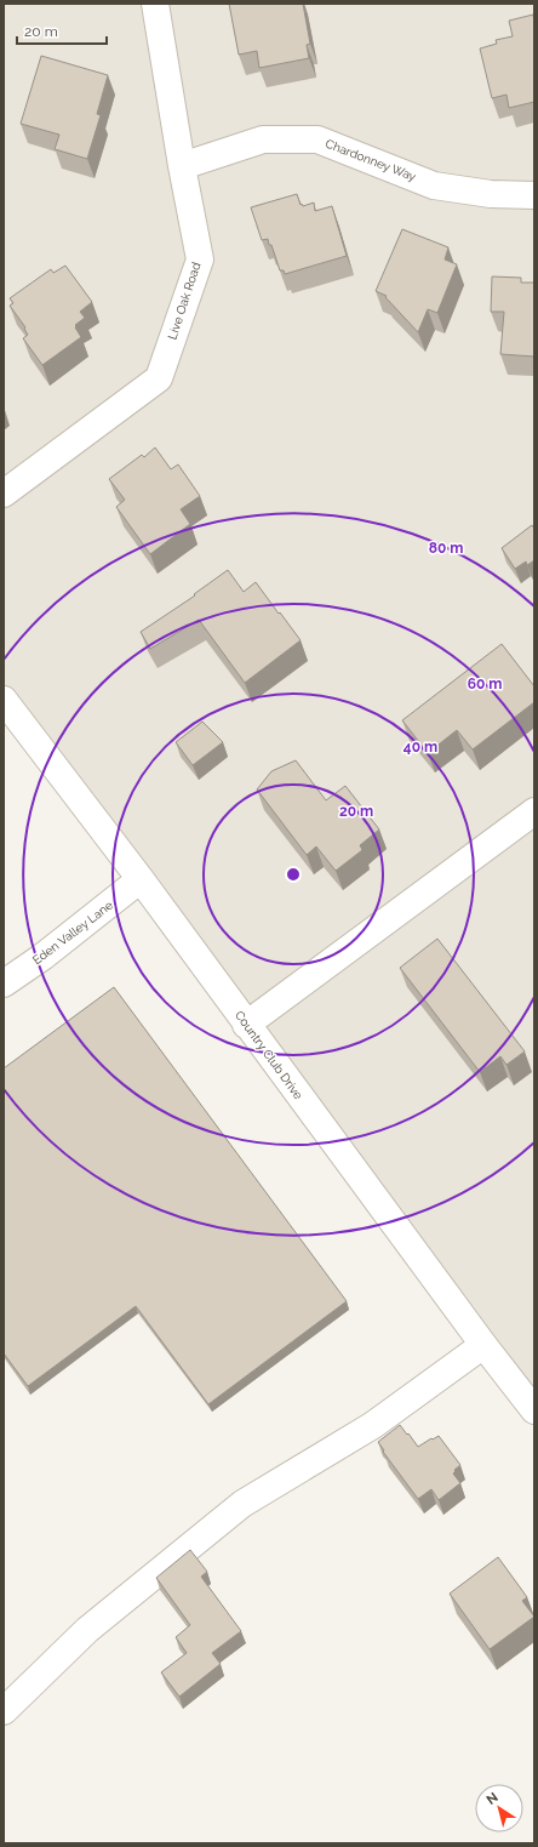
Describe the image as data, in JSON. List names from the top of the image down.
{
  "streets": {
    "street": [
      "Chardonney Way",
      "Live Oak Road",
      "Eden Valley Lane",
      "Country Club Drive"
    ]
  },
  "crossings": [
    ["Chardonney Way", "Live Oak Road"],
    ["Eden Valley Lane", "Country Club Drive"]
  ],
  "scale_bar": "20 m",
  "north": "top left",
  "rings": [
    "80 m",
    "60 m",
    "40 m",
    "20 m"
  ]
}
